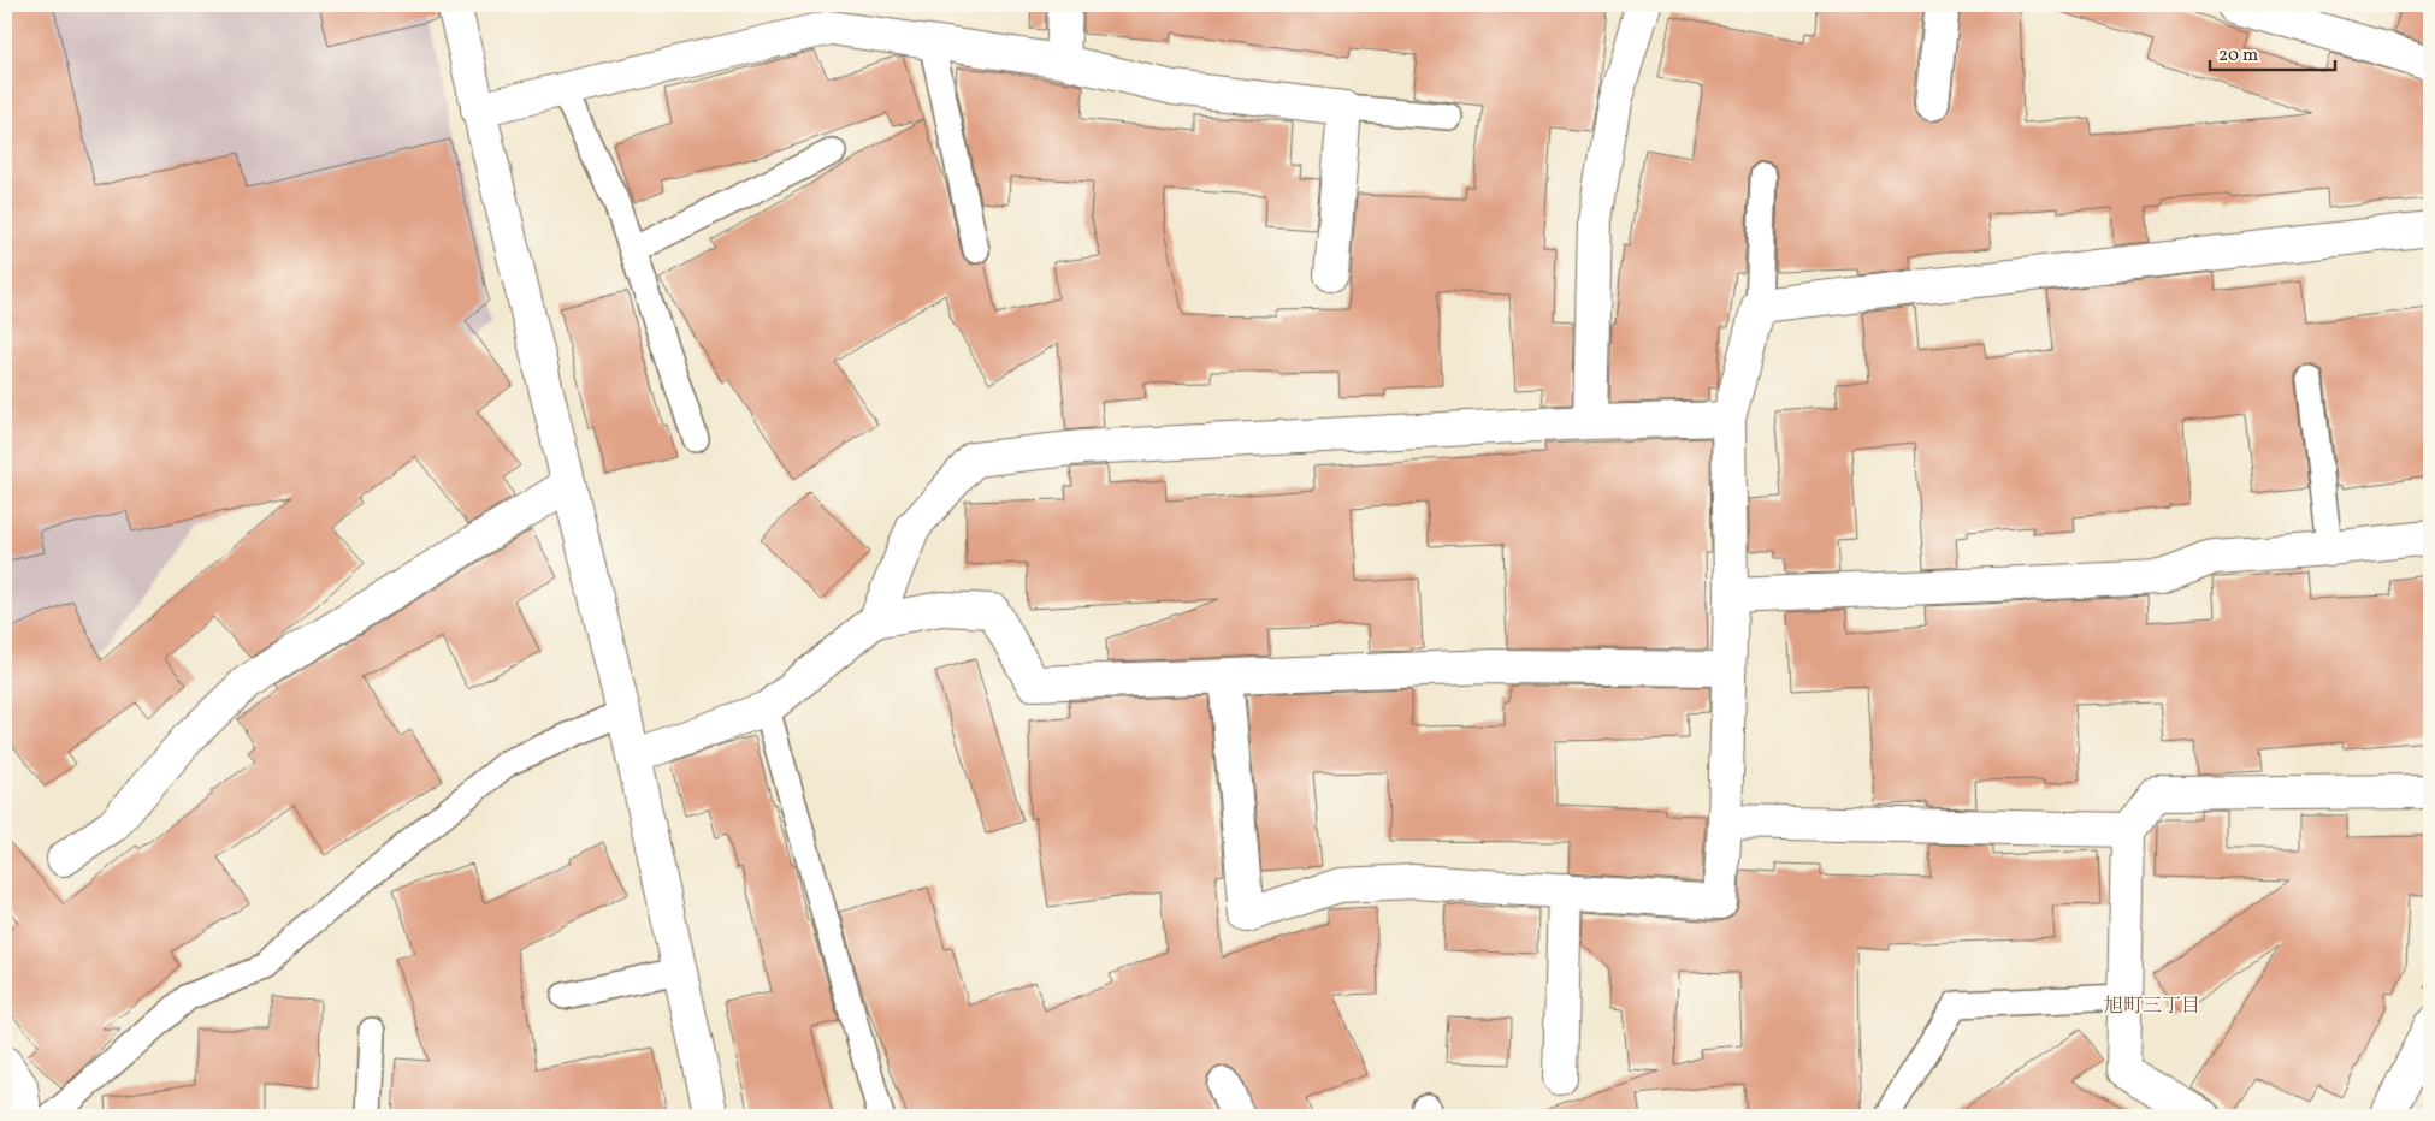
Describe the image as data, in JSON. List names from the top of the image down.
{
  "districts": ["旭町三丁目"],
  "scale_bar": "20 m"
}
